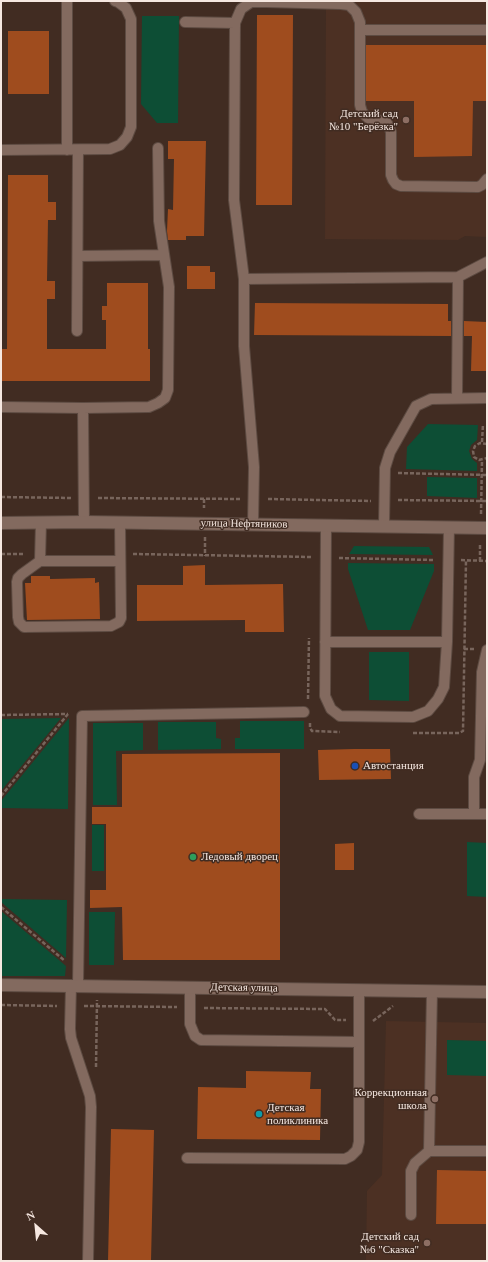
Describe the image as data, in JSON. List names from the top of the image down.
{
  "streets": {
    "street": ["улица Нефтяников", "Детская улица"]
  },
  "places": [
    "Детский сад №10 \"Берёзка\"",
    "Автостанция",
    "Ледовый дворец",
    "Коррекционная школа",
    "Детская поликлиника",
    "Детский сад №6 \"Сказка\""
  ],
  "north": "top left"
}
